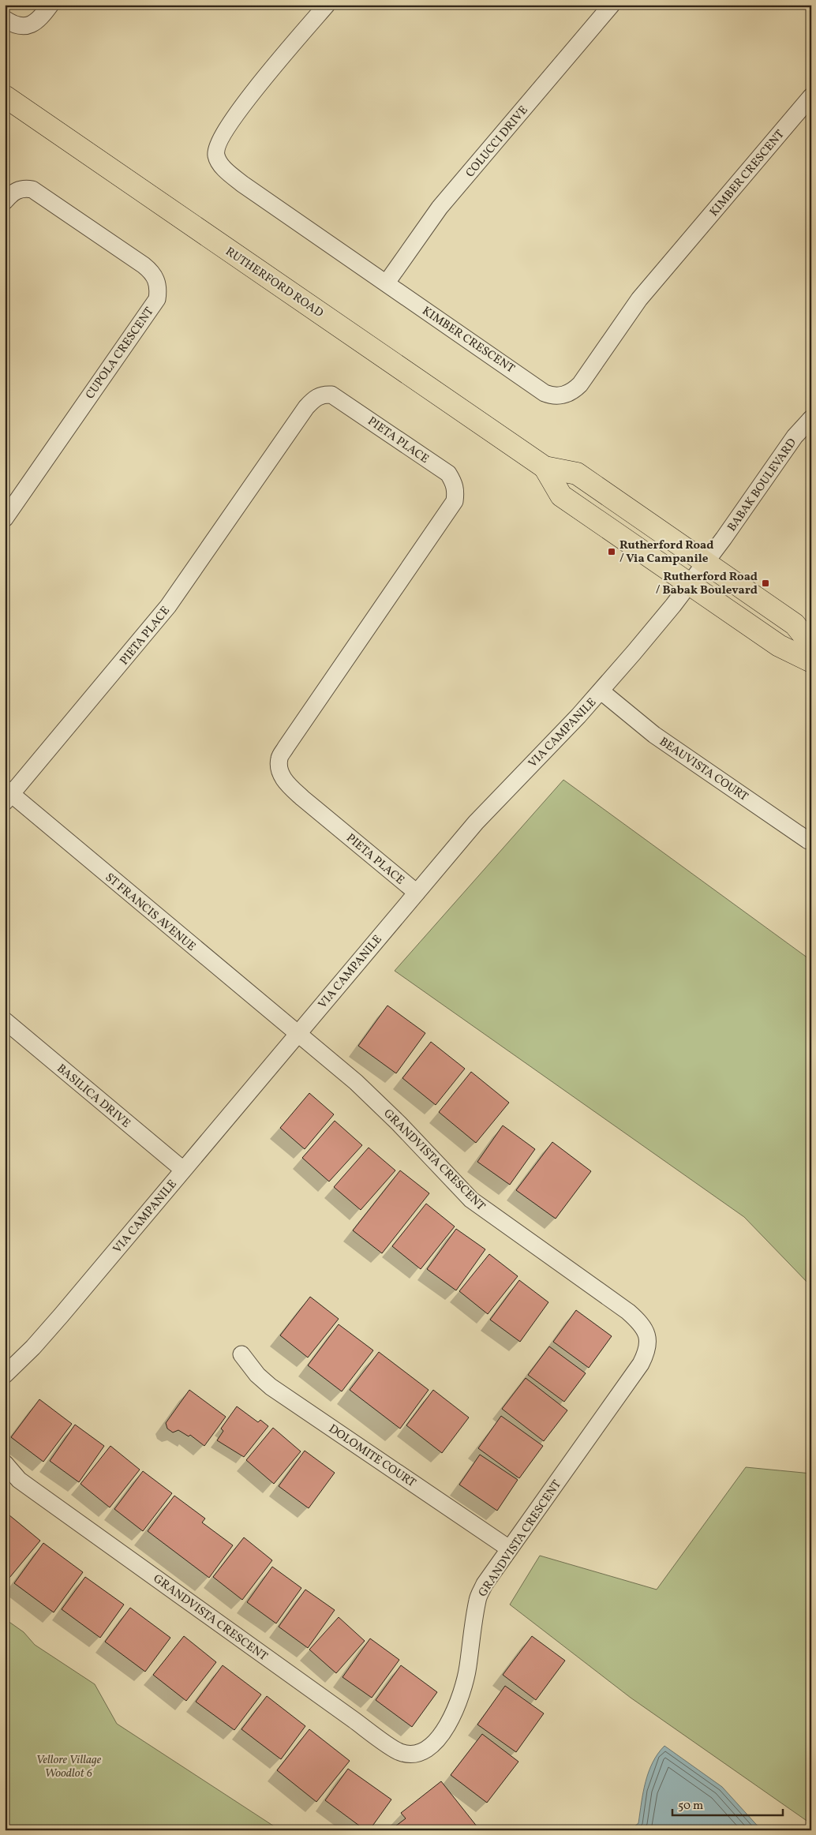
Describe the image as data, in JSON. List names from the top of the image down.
{
  "streets": {
    "main road": ["RUTHERFORD ROAD"],
    "street": [
      "COLUCCI DRIVE",
      "KIMBER CRESCENT",
      "CUPOLA CRESCENT",
      "PIETA PLACE",
      "BABAK BOULEVARD",
      "VIA CAMPANILE",
      "BEAUVISTA COURT",
      "ST FRANCIS AVENUE",
      "BASILICA DRIVE",
      "GRANDVISTA CRESCENT",
      "DOLOMITE COURT"
    ]
  },
  "crossings": [
    ["COLUCCI DRIVE", "KIMBER CRESCENT"],
    ["RUTHERFORD ROAD", "BABAK BOULEVARD"],
    ["RUTHERFORD ROAD", "VIA CAMPANILE"],
    ["PIETA PLACE", "VIA CAMPANILE"],
    ["PIETA PLACE", "ST FRANCIS AVENUE"],
    ["BABAK BOULEVARD", "VIA CAMPANILE"],
    ["VIA CAMPANILE", "BEAUVISTA COURT"],
    ["VIA CAMPANILE", "ST FRANCIS AVENUE"],
    ["VIA CAMPANILE", "BASILICA DRIVE"],
    ["VIA CAMPANILE", "GRANDVISTA CRESCENT"],
    ["ST FRANCIS AVENUE", "GRANDVISTA CRESCENT"],
    ["GRANDVISTA CRESCENT", "DOLOMITE COURT"]
  ],
  "parks": ["Vellore Village Woodlot 6"],
  "places": {
    "transit": ["Rutherford Road / Via Campanile", "Rutherford Road / Babak Boulevard"]
  },
  "scale_bar": "50 m"
}
